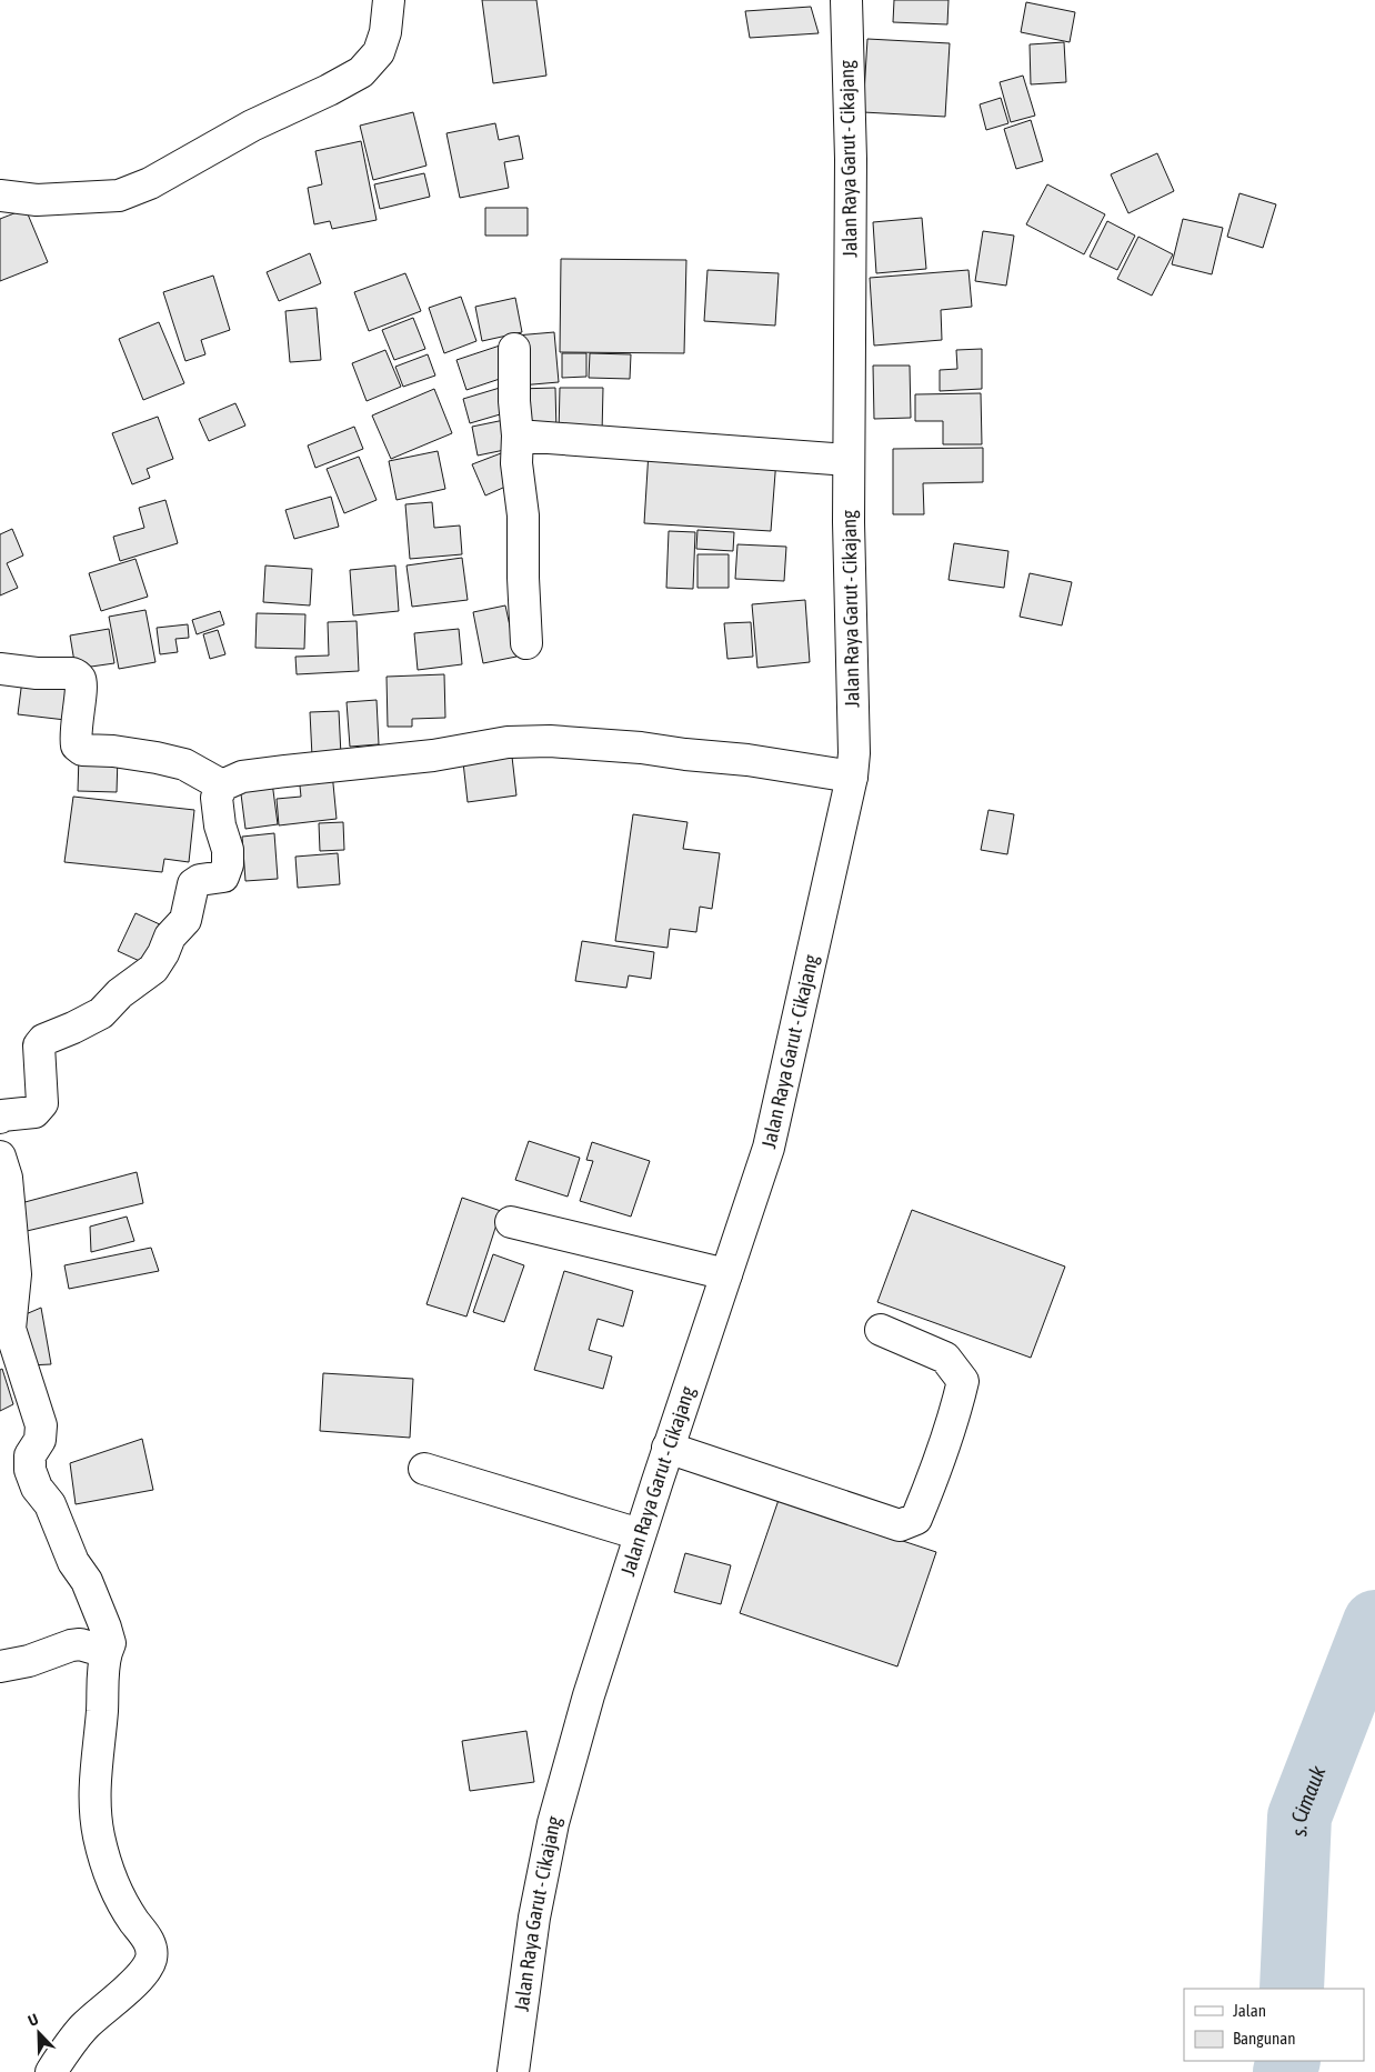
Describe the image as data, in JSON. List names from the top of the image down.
{
  "streets": {
    "street": ["Jalan Raya Garut - Cikajang"]
  },
  "water": ["s. Cimauk"],
  "legend": ["Jalan", "Bangunan"],
  "north": "top left"
}
